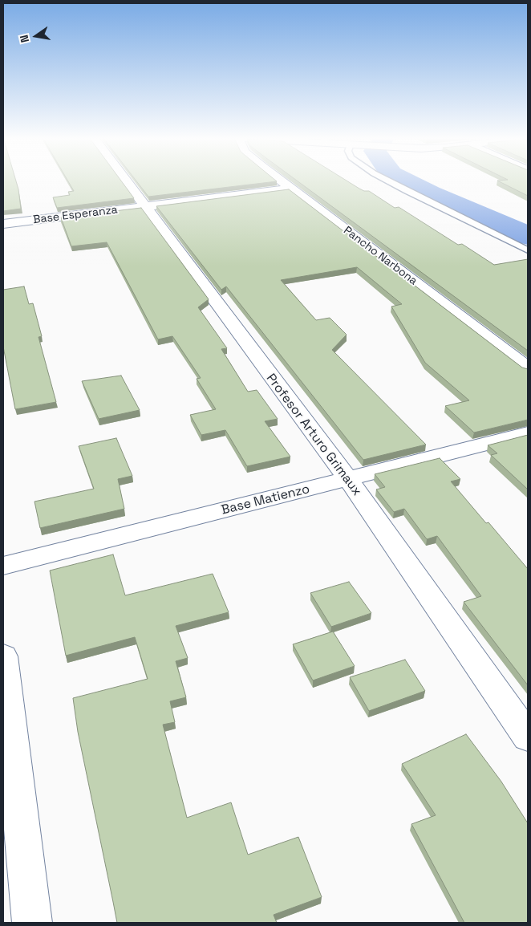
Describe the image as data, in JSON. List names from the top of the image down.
{
  "streets": {
    "street": [
      "Base Esperanza",
      "Pancho Narbona",
      "Profesor Arturo Grimaux",
      "Base Matienzo"
    ]
  },
  "crossings": [
    ["Base Esperanza", "Pancho Narbona"],
    ["Base Esperanza", "Profesor Arturo Grimaux"],
    ["Profesor Arturo Grimaux", "Base Matienzo"]
  ],
  "north": "left"
}
